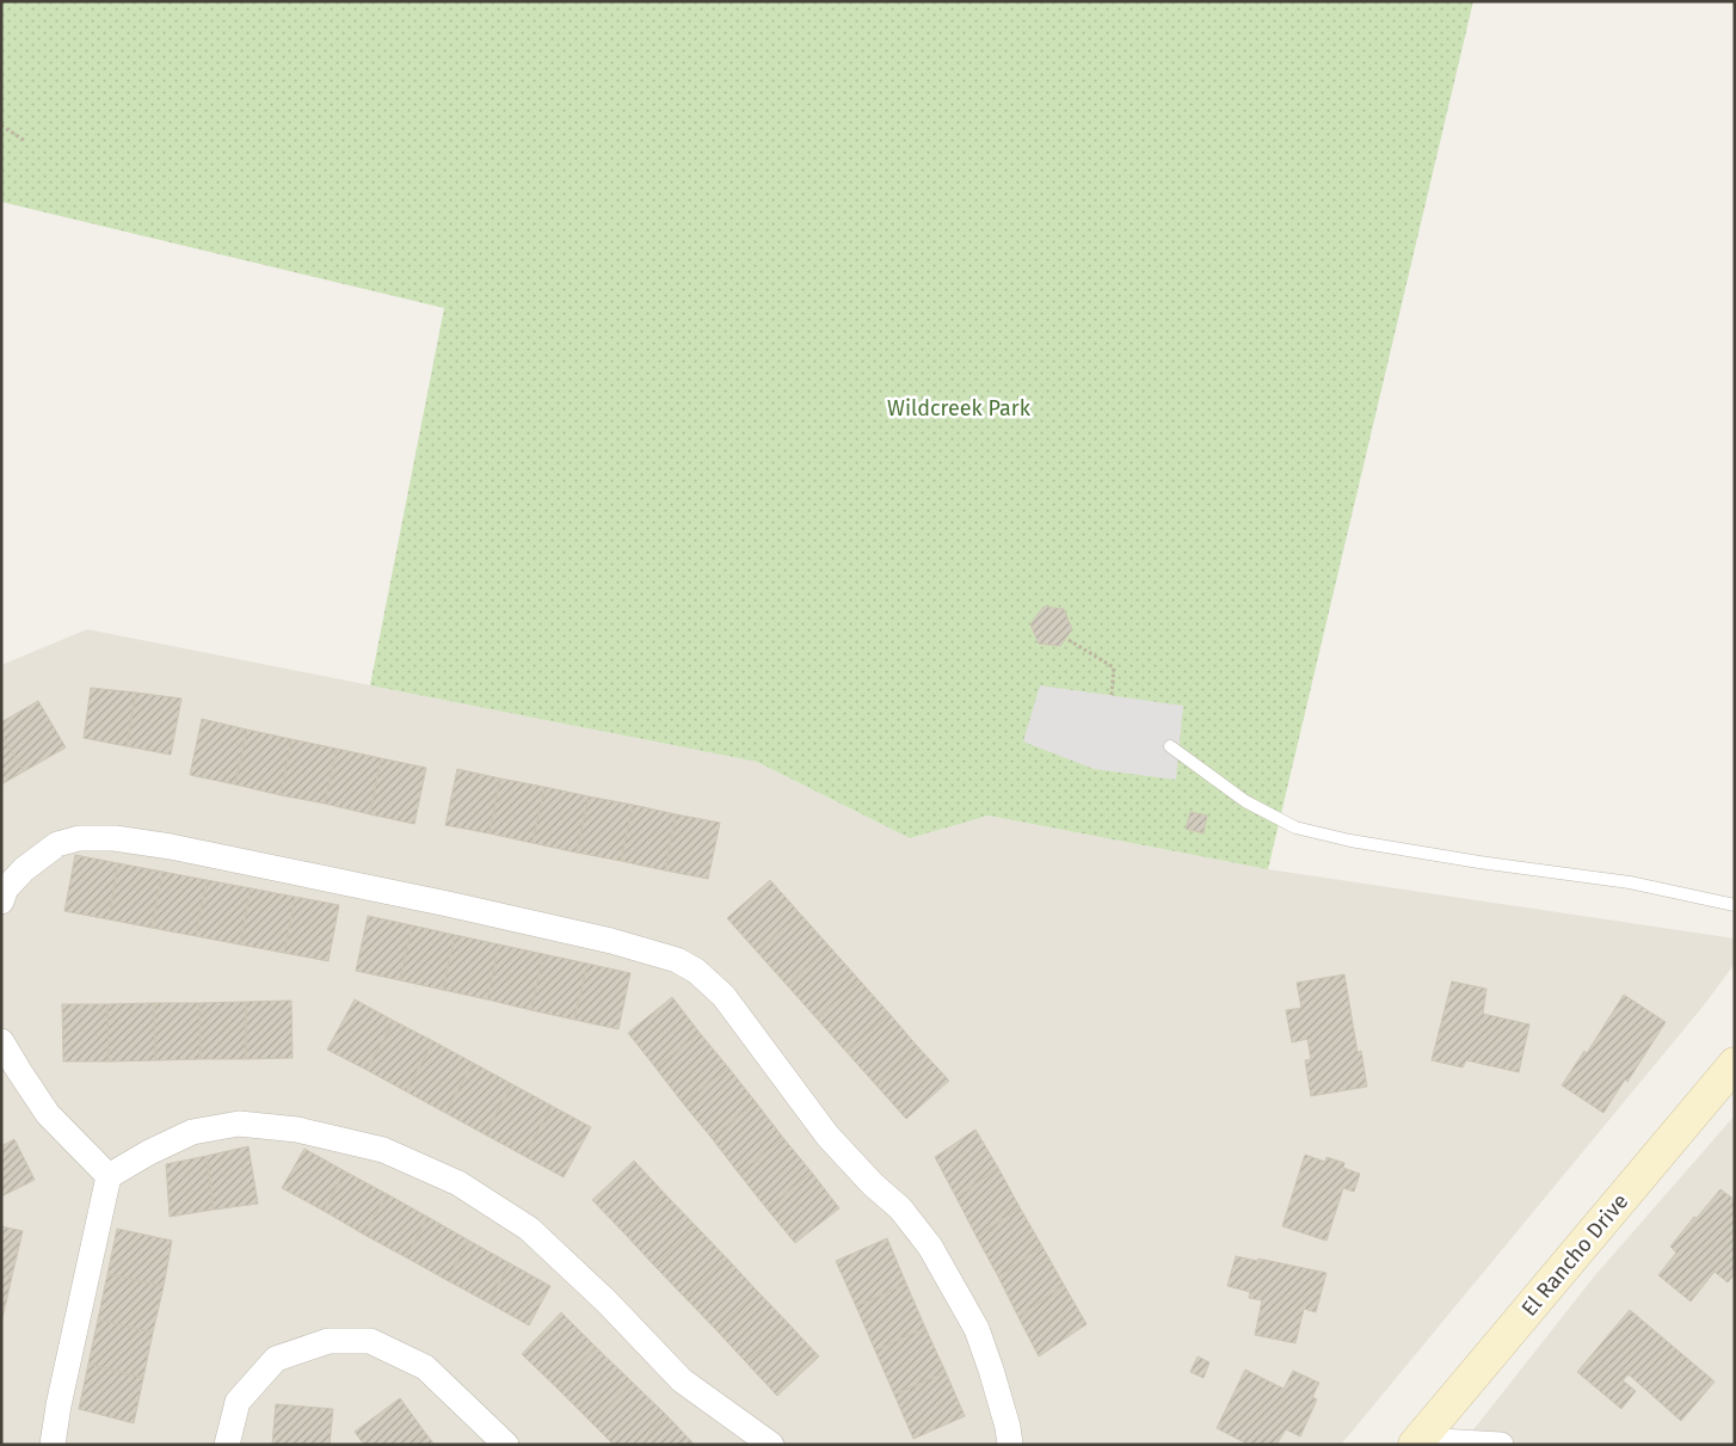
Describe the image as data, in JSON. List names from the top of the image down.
{
  "streets": {
    "main road": ["El Rancho Drive"]
  },
  "parks": ["Wildcreek Park"]
}
